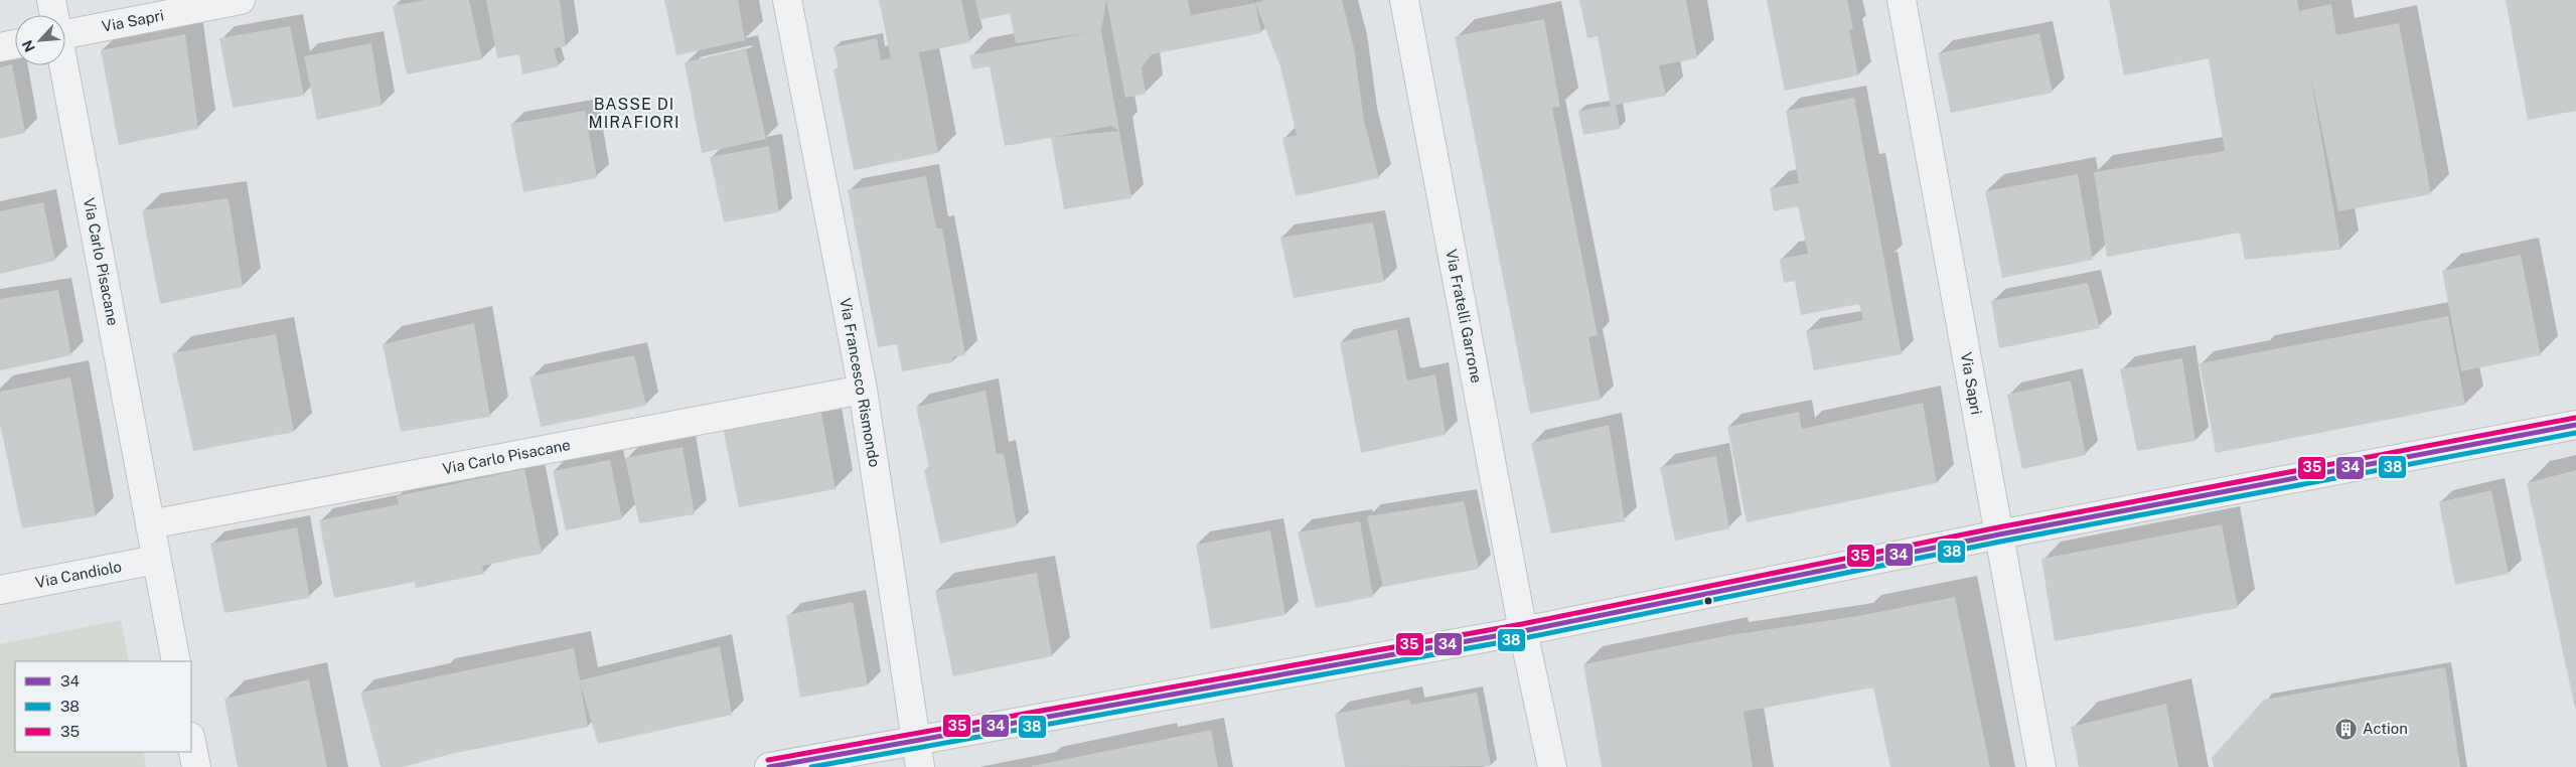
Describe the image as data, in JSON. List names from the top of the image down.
{
  "streets": {
    "street": [
      "Via Sapri",
      "Via Carlo Pisacane",
      "Via Fratelli Garrone",
      "Via Francesco Rismondo",
      "Via Candiolo"
    ]
  },
  "crossings": [
    ["Via Carlo Pisacane", "Via Francesco Rismondo"],
    ["Via Carlo Pisacane", "Via Candiolo"]
  ],
  "districts": ["BASSE DI MIRAFIORI"],
  "places": {
    "building": ["Action"]
  },
  "lines": ["transit line 35", "transit line 34", "transit line 38"],
  "legend": ["34", "38", "35"],
  "north": "bottom left"
}
